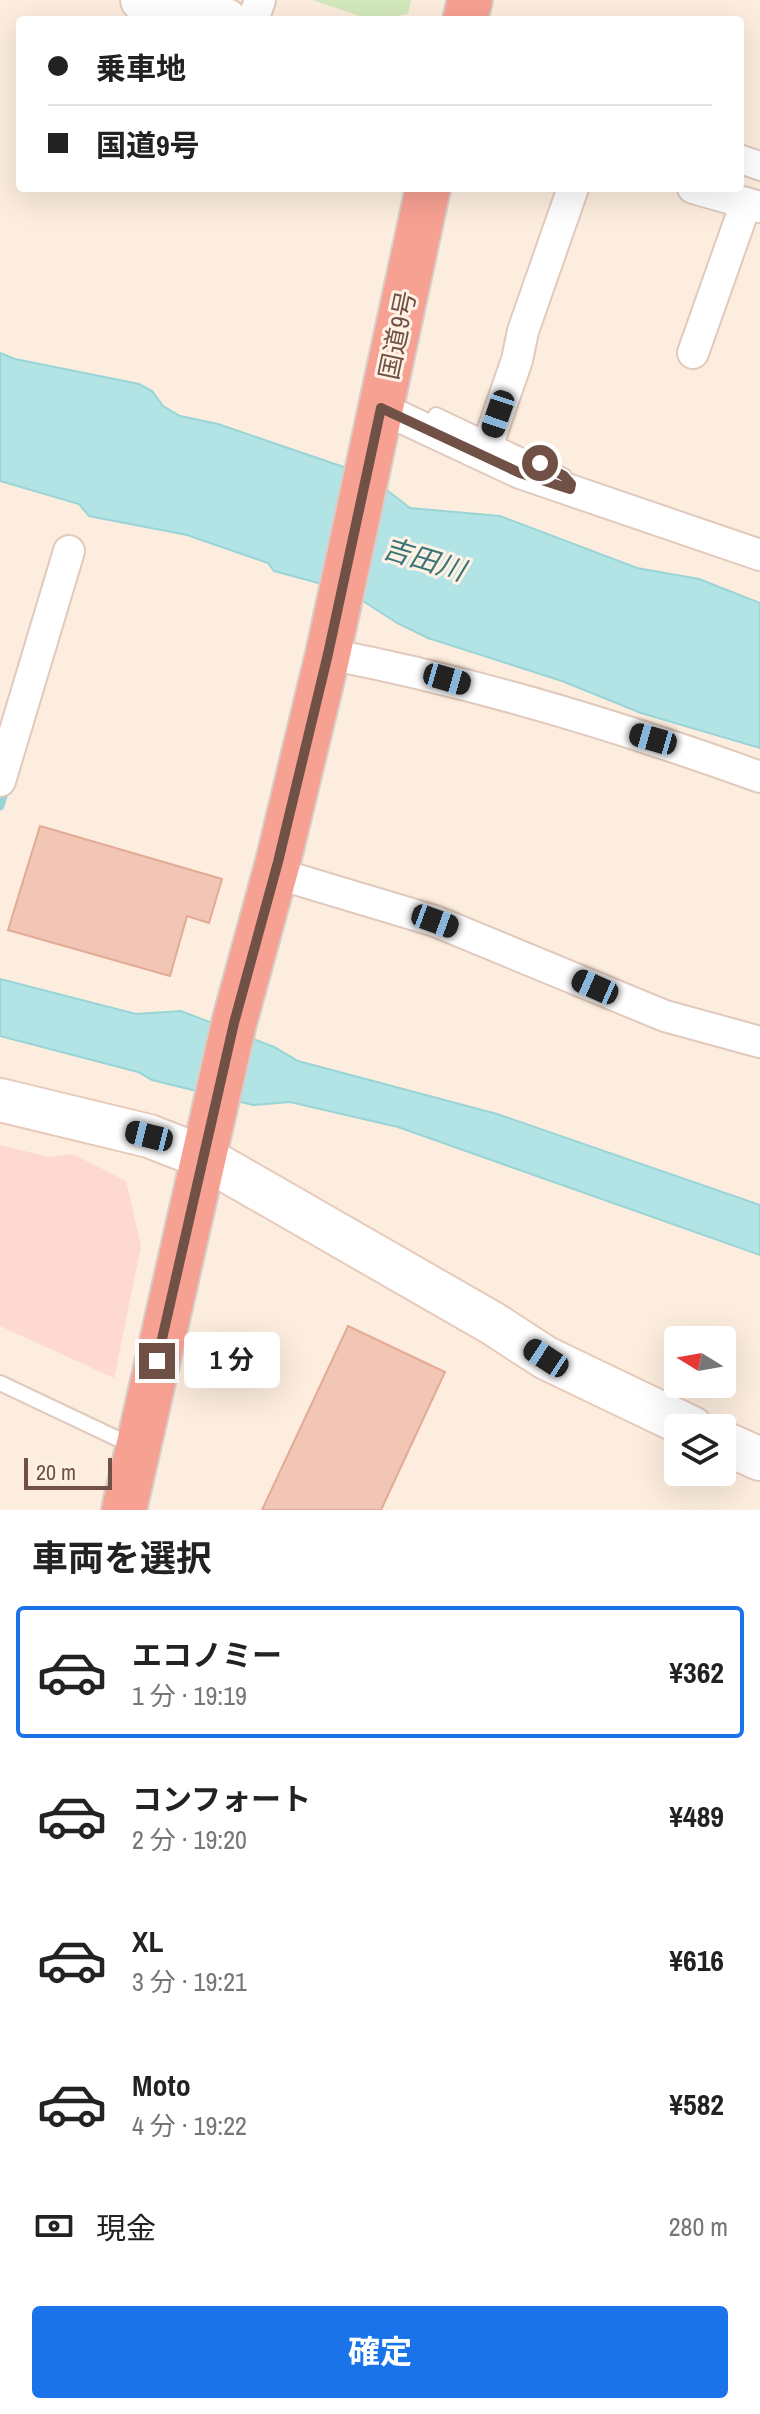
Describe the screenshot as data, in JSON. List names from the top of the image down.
{
  "streets": {
    "highway": ["国道9号"]
  },
  "water": ["吉田川"],
  "scale_bar": "20 m",
  "north": "left",
  "page": {
    "banner": ["乗車地", "国道9号"],
    "bubble": "1 分",
    "scale": "20 m",
    "heading": "車両を選択",
    "list": [
      {
        "name": "エコノミー",
        "note": "1 分 · 19:19",
        "value": "¥362"
      },
      {
        "name": "コンフォート",
        "note": "2 分 · 19:20",
        "value": "¥489"
      },
      {
        "name": "XL",
        "note": "3 分 · 19:21",
        "value": "¥616"
      },
      {
        "name": "Moto",
        "note": "4 分 · 19:22",
        "value": "¥582"
      }
    ],
    "pay": ["現金", "280 m"],
    "buttons": "確定"
  }
}
